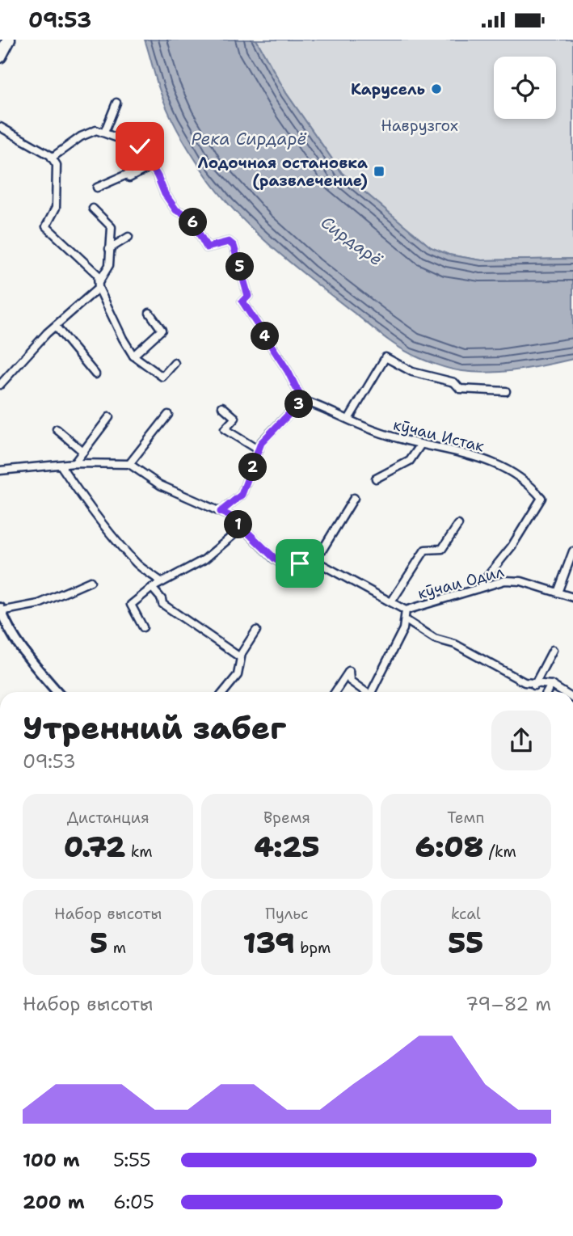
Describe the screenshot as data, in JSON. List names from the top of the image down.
{
  "streets": {
    "street": ["кӯчаи Истак", "кӯчаи Одил"]
  },
  "crossings": [
    ["кӯчаи Истак", "кӯчаи Одил"]
  ],
  "water": ["Река Сирдарё", "Сирдарё"],
  "parks": ["Наврузгох"],
  "places": {
    "other": ["Карусель"],
    "transit": ["Лодочная остановка (развлечение)"]
  },
  "page": {
    "status": "09:53",
    "pins": [
      "6",
      "5",
      "4",
      "3",
      "2",
      "1"
    ],
    "heading": ["Утренний забег", "09:53"],
    "stats": [
      ["Дистанция", "0.72 km"],
      ["Время", "4:25"],
      ["Темп", "6:08 /km"],
      ["Набор высоты", "5 m"],
      ["Пульс", "139 bpm"],
      ["kcal", "55"]
    ],
    "chart": ["Набор высоты", "79–82 m"],
    "list": [
      {
        "name": "100 m",
        "note": "5:55"
      },
      {
        "name": "200 m",
        "note": "6:05"
      }
    ]
  }
}
